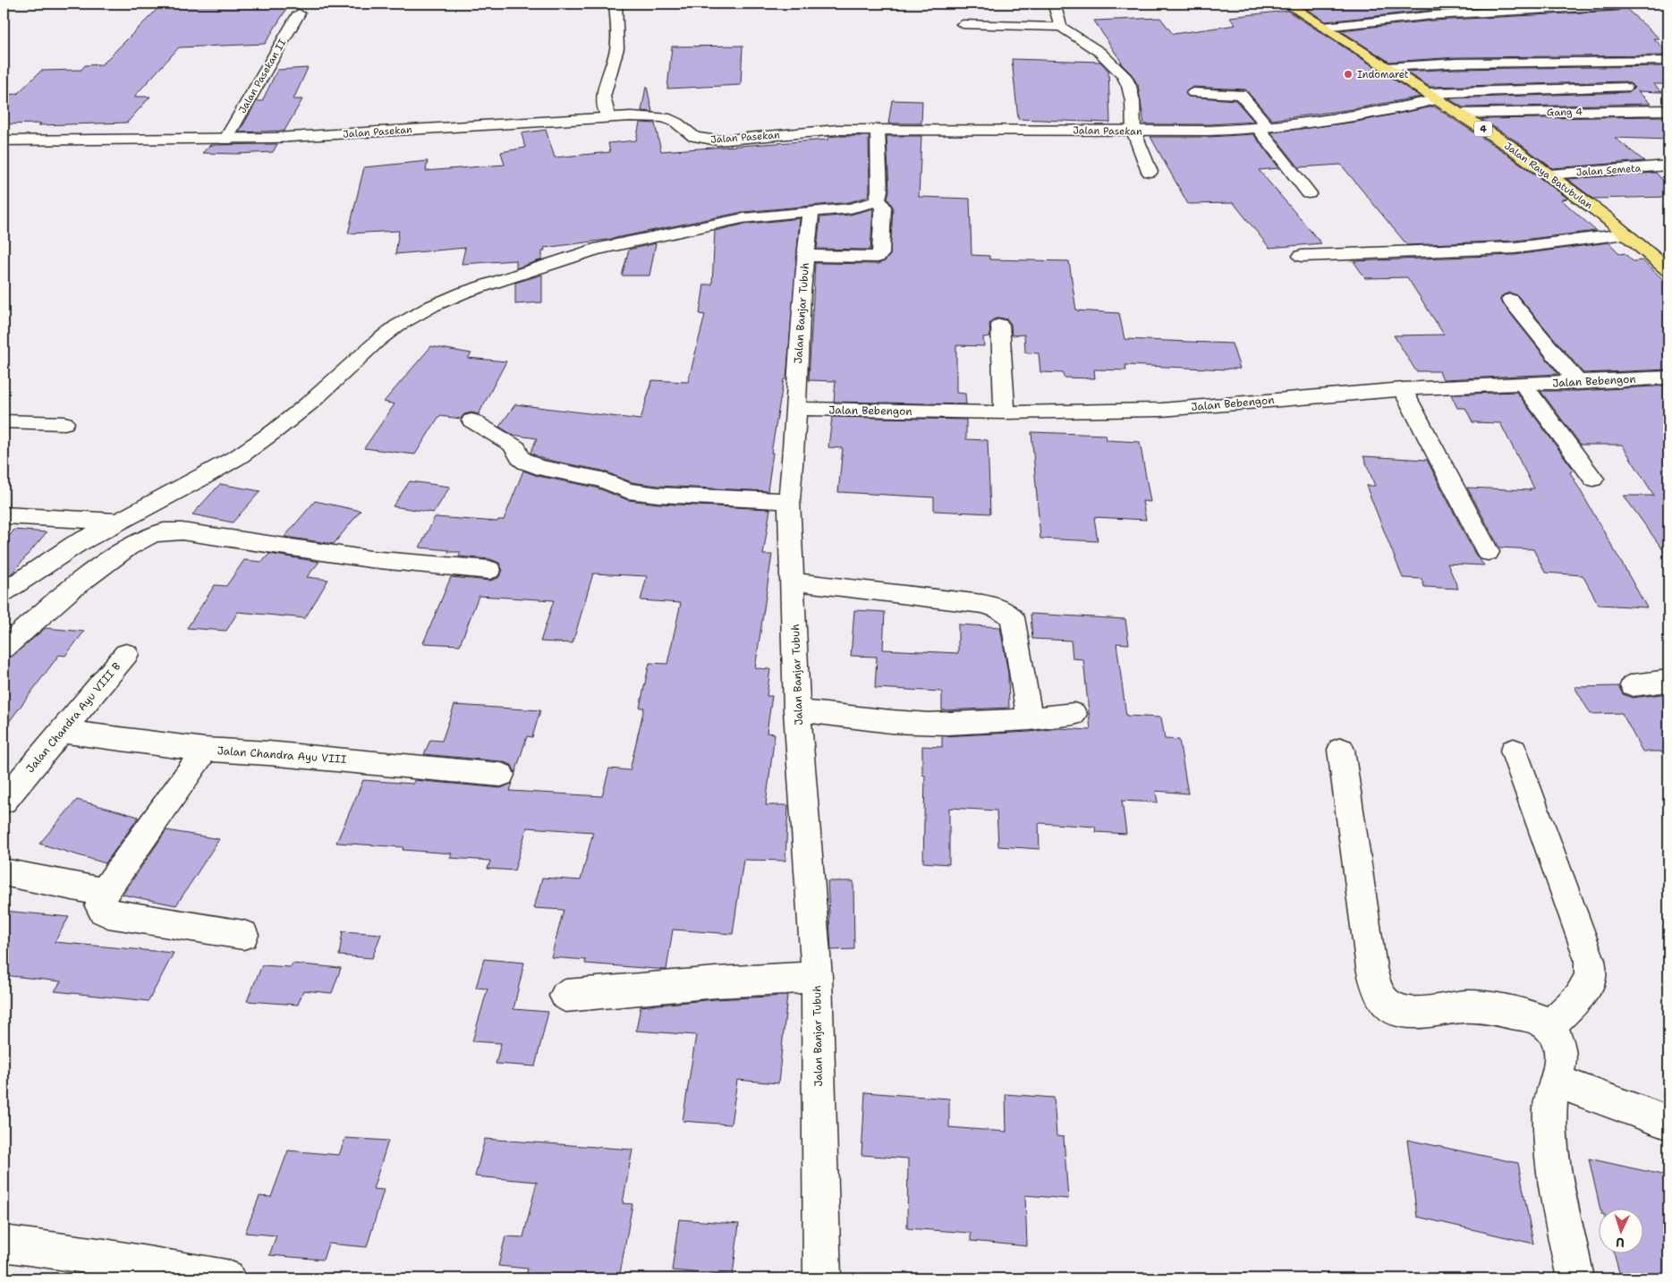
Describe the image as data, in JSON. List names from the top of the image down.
{
  "streets": {
    "highway": ["4", "Jalan Raya Batubulan"],
    "street": [
      "Jalan Pasekan II",
      "Gang 4",
      "Jalan Pasekan",
      "Jalan Semeta",
      "Jalan Banjar Tubuh",
      "Jalan Bebengon",
      "Jalan Chandra Ayu VIII B",
      "Jalan Chandra Ayu VIII"
    ]
  },
  "crossings": [
    ["Jalan Pasekan II", "Jalan Pasekan"],
    ["Gang 4", "Jalan Raya Batubulan"],
    ["Jalan Pasekan", "Jalan Raya Batubulan"],
    ["Jalan Semeta", "Jalan Raya Batubulan"],
    ["Jalan Banjar Tubuh", "Jalan Bebengon"]
  ],
  "places": ["Indomaret"],
  "north": "bottom"
}
